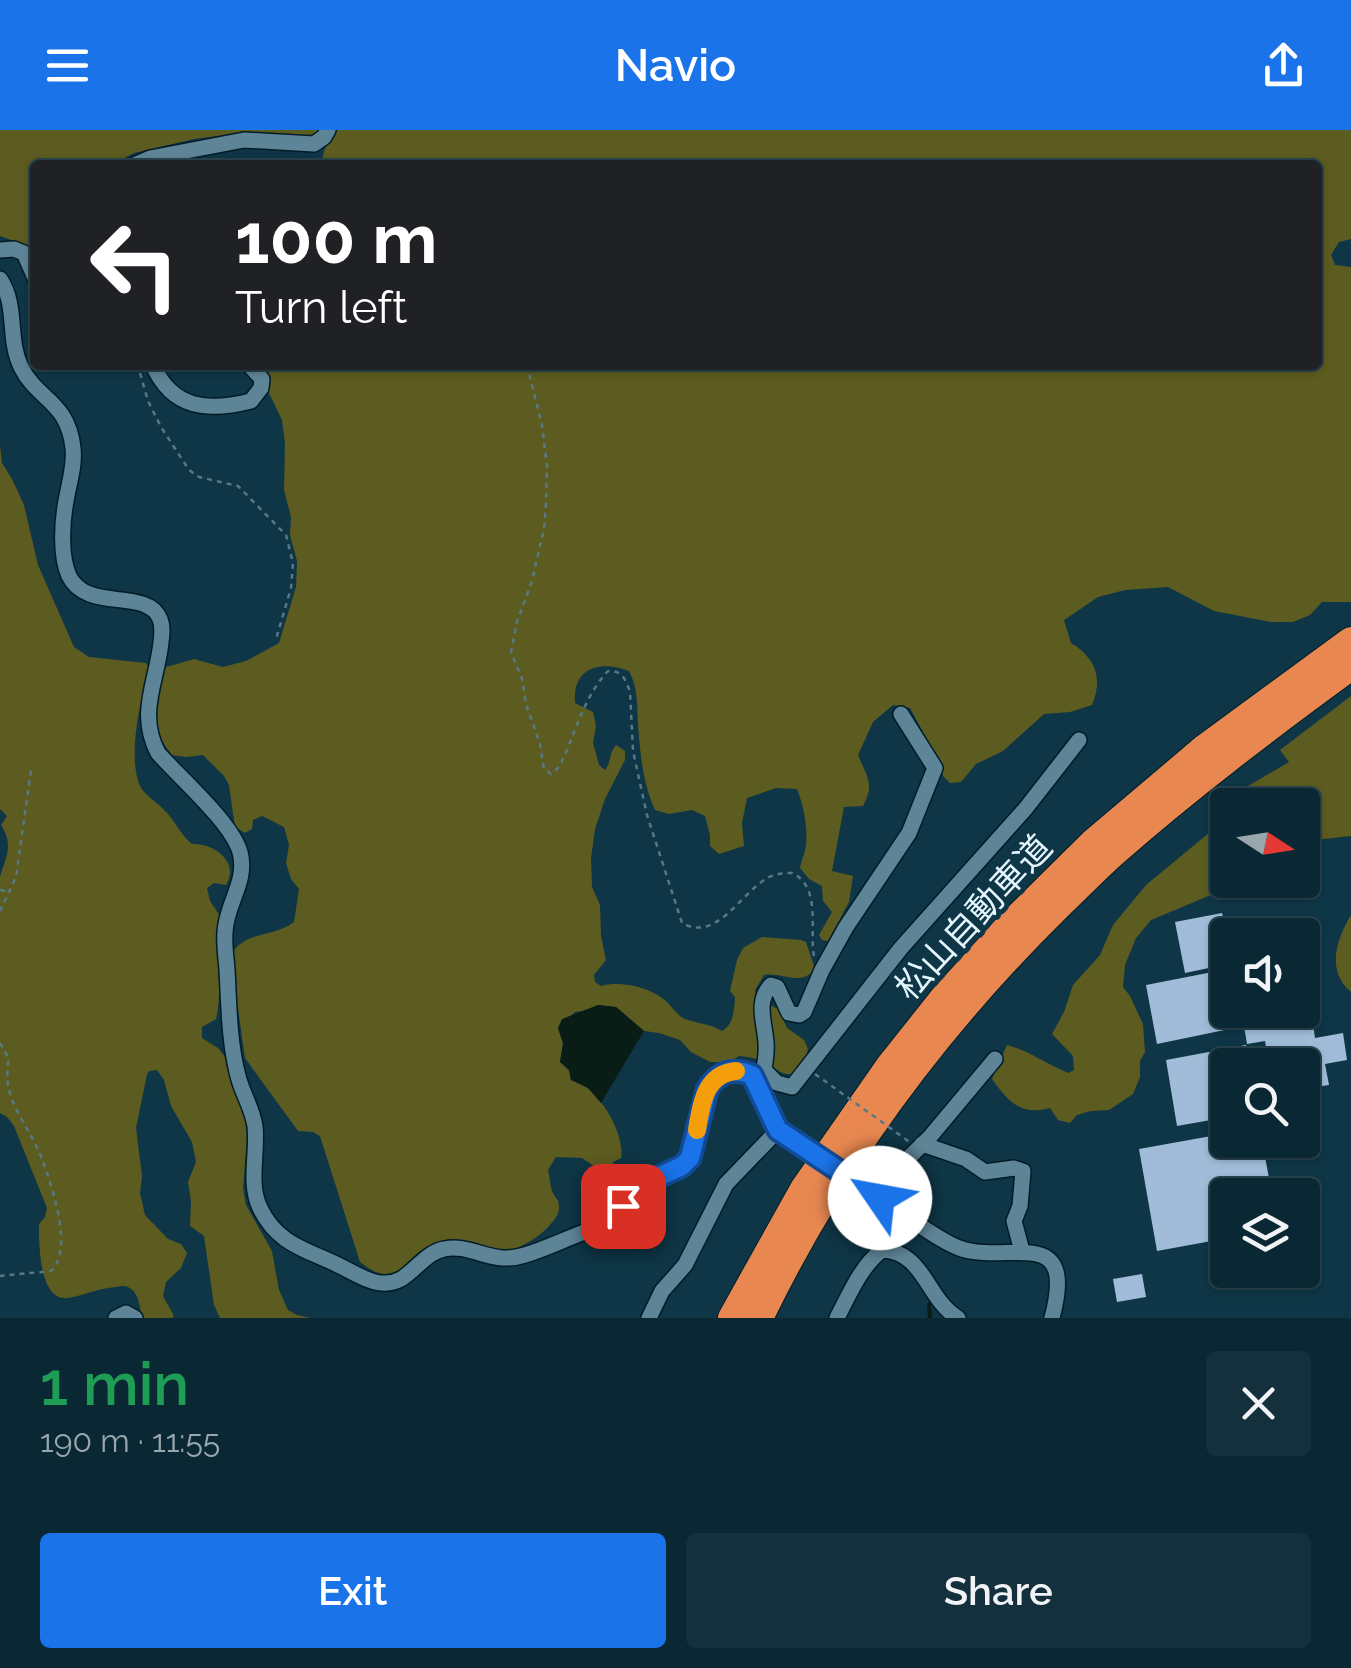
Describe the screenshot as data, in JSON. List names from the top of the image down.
{
  "streets": {
    "highway": ["松山自動車道"]
  },
  "north": "right",
  "page": {
    "header": "Navio",
    "turn": ["100 m", "Turn left"],
    "heading": ["1 min", "190 m · 11:55"],
    "buttons": ["Exit", "Share"]
  }
}
